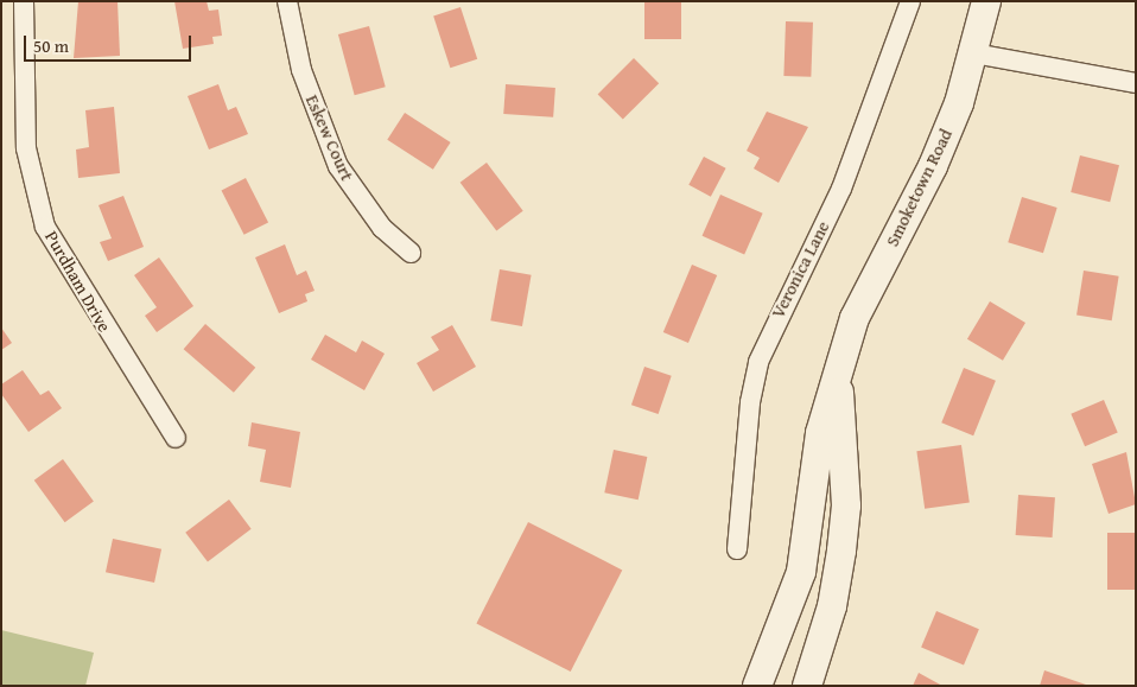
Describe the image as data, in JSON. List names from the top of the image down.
{
  "streets": {
    "main road": ["Smoketown Road"],
    "street": ["Eskew Court", "Veronica Lane", "Purdham Drive"]
  },
  "scale_bar": "50 m"
}
